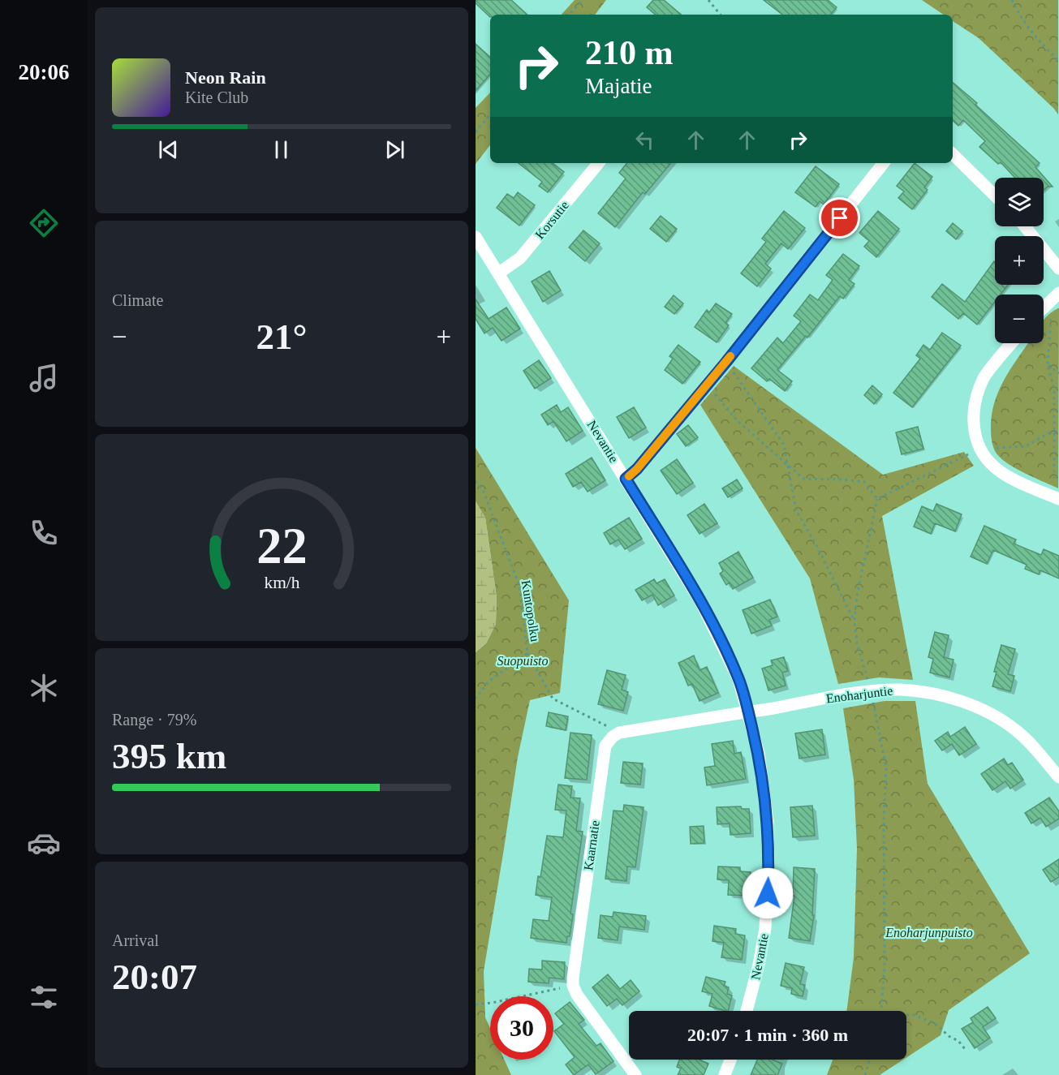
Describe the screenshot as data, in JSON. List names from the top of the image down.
{
  "streets": {
    "street": [
      "Korsutie",
      "Nevantie",
      "Enoharjuntie",
      "Kaarnatie"
    ],
    "path": ["Kuntopolku"]
  },
  "crossings": [
    ["Korsutie", "Nevantie"],
    ["Nevantie", "Enoharjuntie"]
  ],
  "parks": ["Suopuisto", "Enoharjunpuisto"],
  "page": {
    "tabs": "20:06",
    "turn": ["210 m", "Majatie"],
    "song": ["Neon Rain", "Kite Club"],
    "map_buttons": ["+", "−"],
    "tile": [
      "Climate",
      ["Range · 79%", "395 km"],
      ["Arrival", "20:07"]
    ],
    "heat": ["−", "21°", "+"],
    "limit": "30",
    "trip": "20:07 · 1 min · 360 m",
    "gauge": ["22", "km/h"]
  }
}
